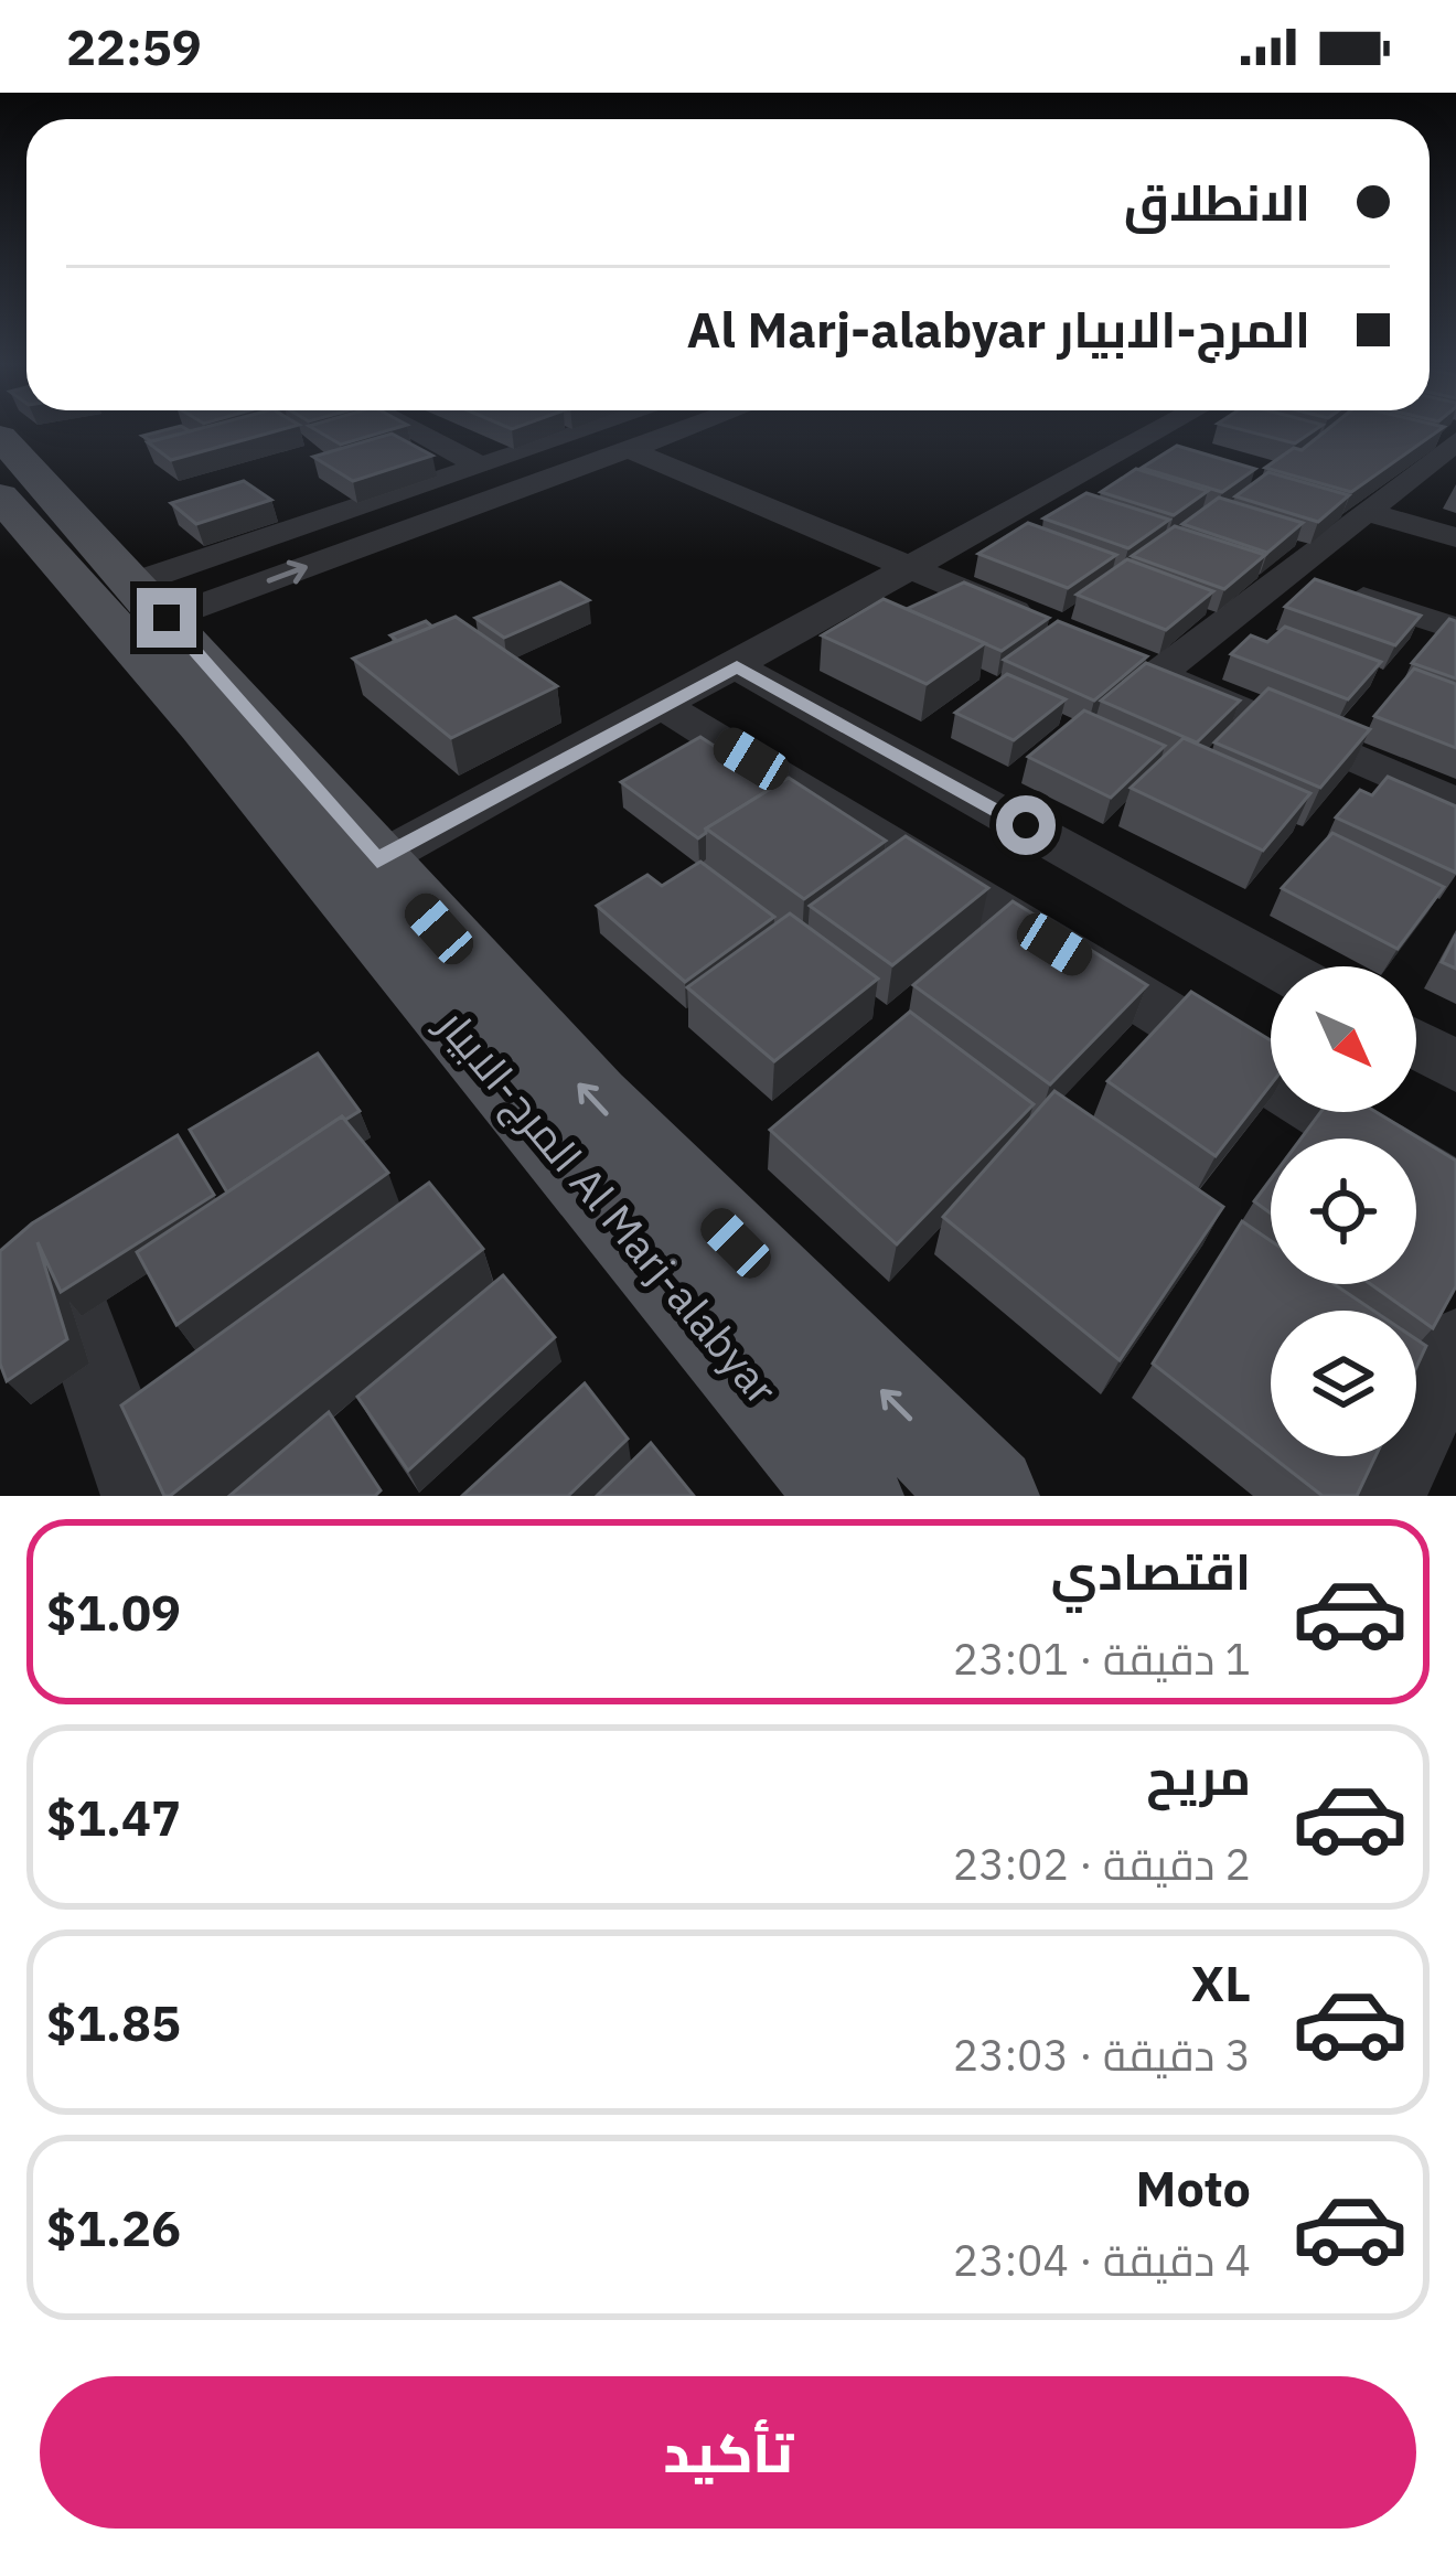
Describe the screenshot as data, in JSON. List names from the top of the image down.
{
  "streets": {
    "main road": ["المرج-الابيار Al Marj-alabyar"]
  },
  "north": "bottom right",
  "page": {
    "status": "22:59",
    "banner": ["الانطلاق", "المرج-الابيار Al Marj-alabyar"],
    "list": [
      {
        "name": "اقتصادي",
        "note": "1 دقيقة · 23:01",
        "value": "$1.09"
      },
      {
        "name": "مريح",
        "note": "2 دقيقة · 23:02",
        "value": "$1.47"
      },
      {
        "name": "XL",
        "note": "3 دقيقة · 23:03",
        "value": "$1.85"
      },
      {
        "name": "Moto",
        "note": "4 دقيقة · 23:04",
        "value": "$1.26"
      }
    ],
    "buttons": "تأكيد"
  }
}
